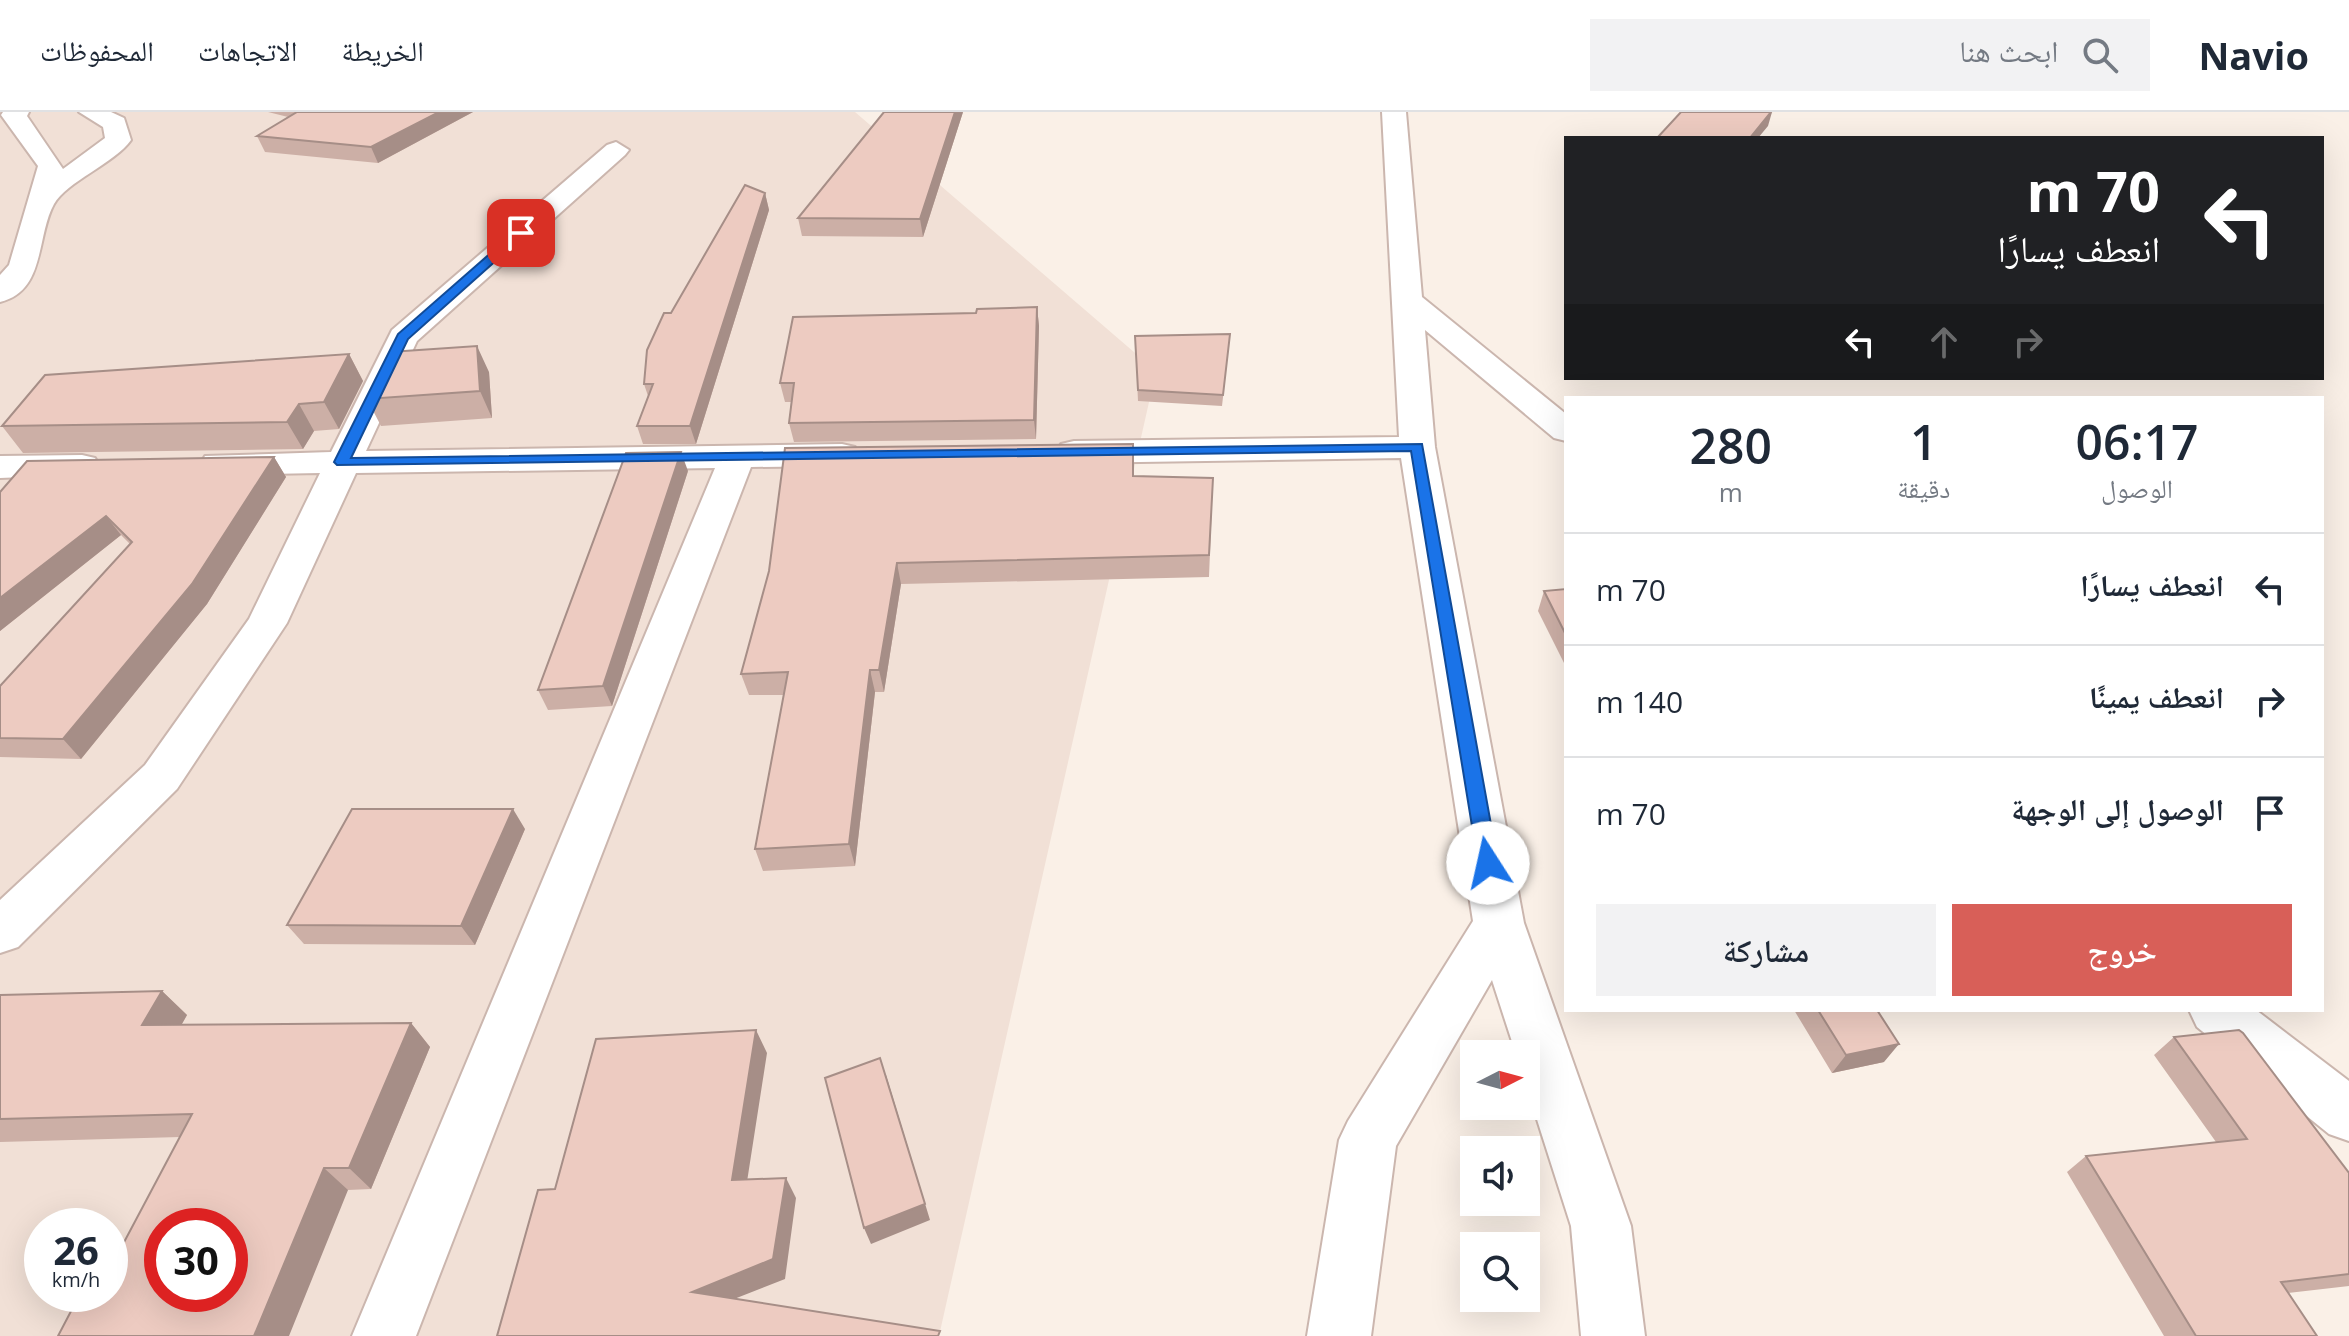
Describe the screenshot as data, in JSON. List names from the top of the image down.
{
  "north": "right",
  "page": {
    "header": "Navio",
    "search": "ابحث هنا",
    "nav": ["الخريطة", "الاتجاهات", "المحفوظات"],
    "turn": ["70 m", "انعطف يسارًا"],
    "eta": [
      "06:17",
      "الوصول",
      "1",
      "دقيقة",
      "280",
      "m"
    ],
    "list": [
      {
        "name": "انعطف يسارًا",
        "value": "70 m"
      },
      {
        "name": "انعطف يمينًا",
        "value": "140 m"
      },
      {
        "name": "الوصول إلى الوجهة",
        "value": "70 m"
      }
    ],
    "buttons": ["خروج", "مشاركة"],
    "speed": "26 km/h",
    "limit": "30"
  }
}
